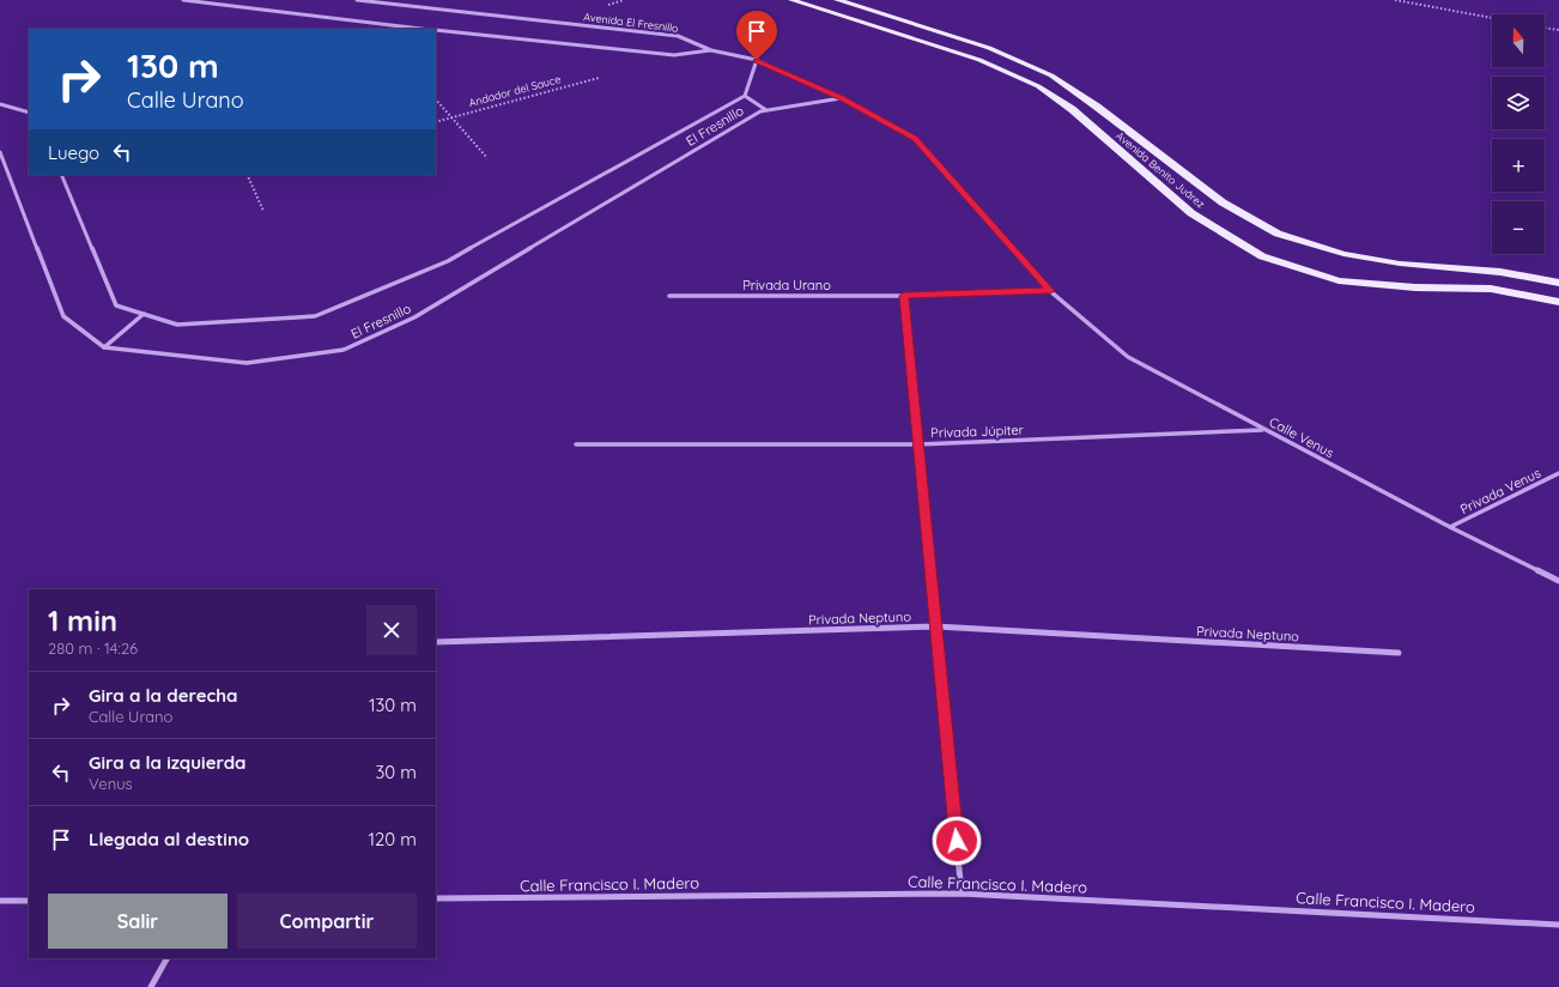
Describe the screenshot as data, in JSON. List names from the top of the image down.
{
  "streets": {
    "main road": ["Avenida Benito Juárez"],
    "street": [
      "Avenida El Fresnillo",
      "El Fresnillo",
      "Privada Urano",
      "Privada Júpiter",
      "Calle Venus",
      "Privada Venus",
      "Privada Neptuno",
      "Calle Francisco I. Madero"
    ],
    "path": ["Andador del Sauce"]
  },
  "crossings": [
    ["Avenida El Fresnillo", "Calle Venus"],
    ["El Fresnillo", "Calle Venus"],
    ["Privada Urano", "Calle Venus"],
    ["Privada Júpiter", "Calle Venus"],
    ["Calle Venus", "Privada Venus"]
  ],
  "north": "top",
  "page": {
    "map_buttons": ["+", "−"],
    "turn": ["130 m", "Calle Urano"],
    "then": "Luego",
    "heading": ["1 min", "280 m · 14:26"],
    "list": [
      {
        "name": "Gira a la derecha",
        "note": "Calle Urano",
        "value": "130 m"
      },
      {
        "name": "Gira a la izquierda",
        "note": "Venus",
        "value": "30 m"
      },
      {
        "name": "Llegada al destino",
        "value": "120 m"
      }
    ],
    "buttons": ["Salir", "Compartir"]
  }
}
